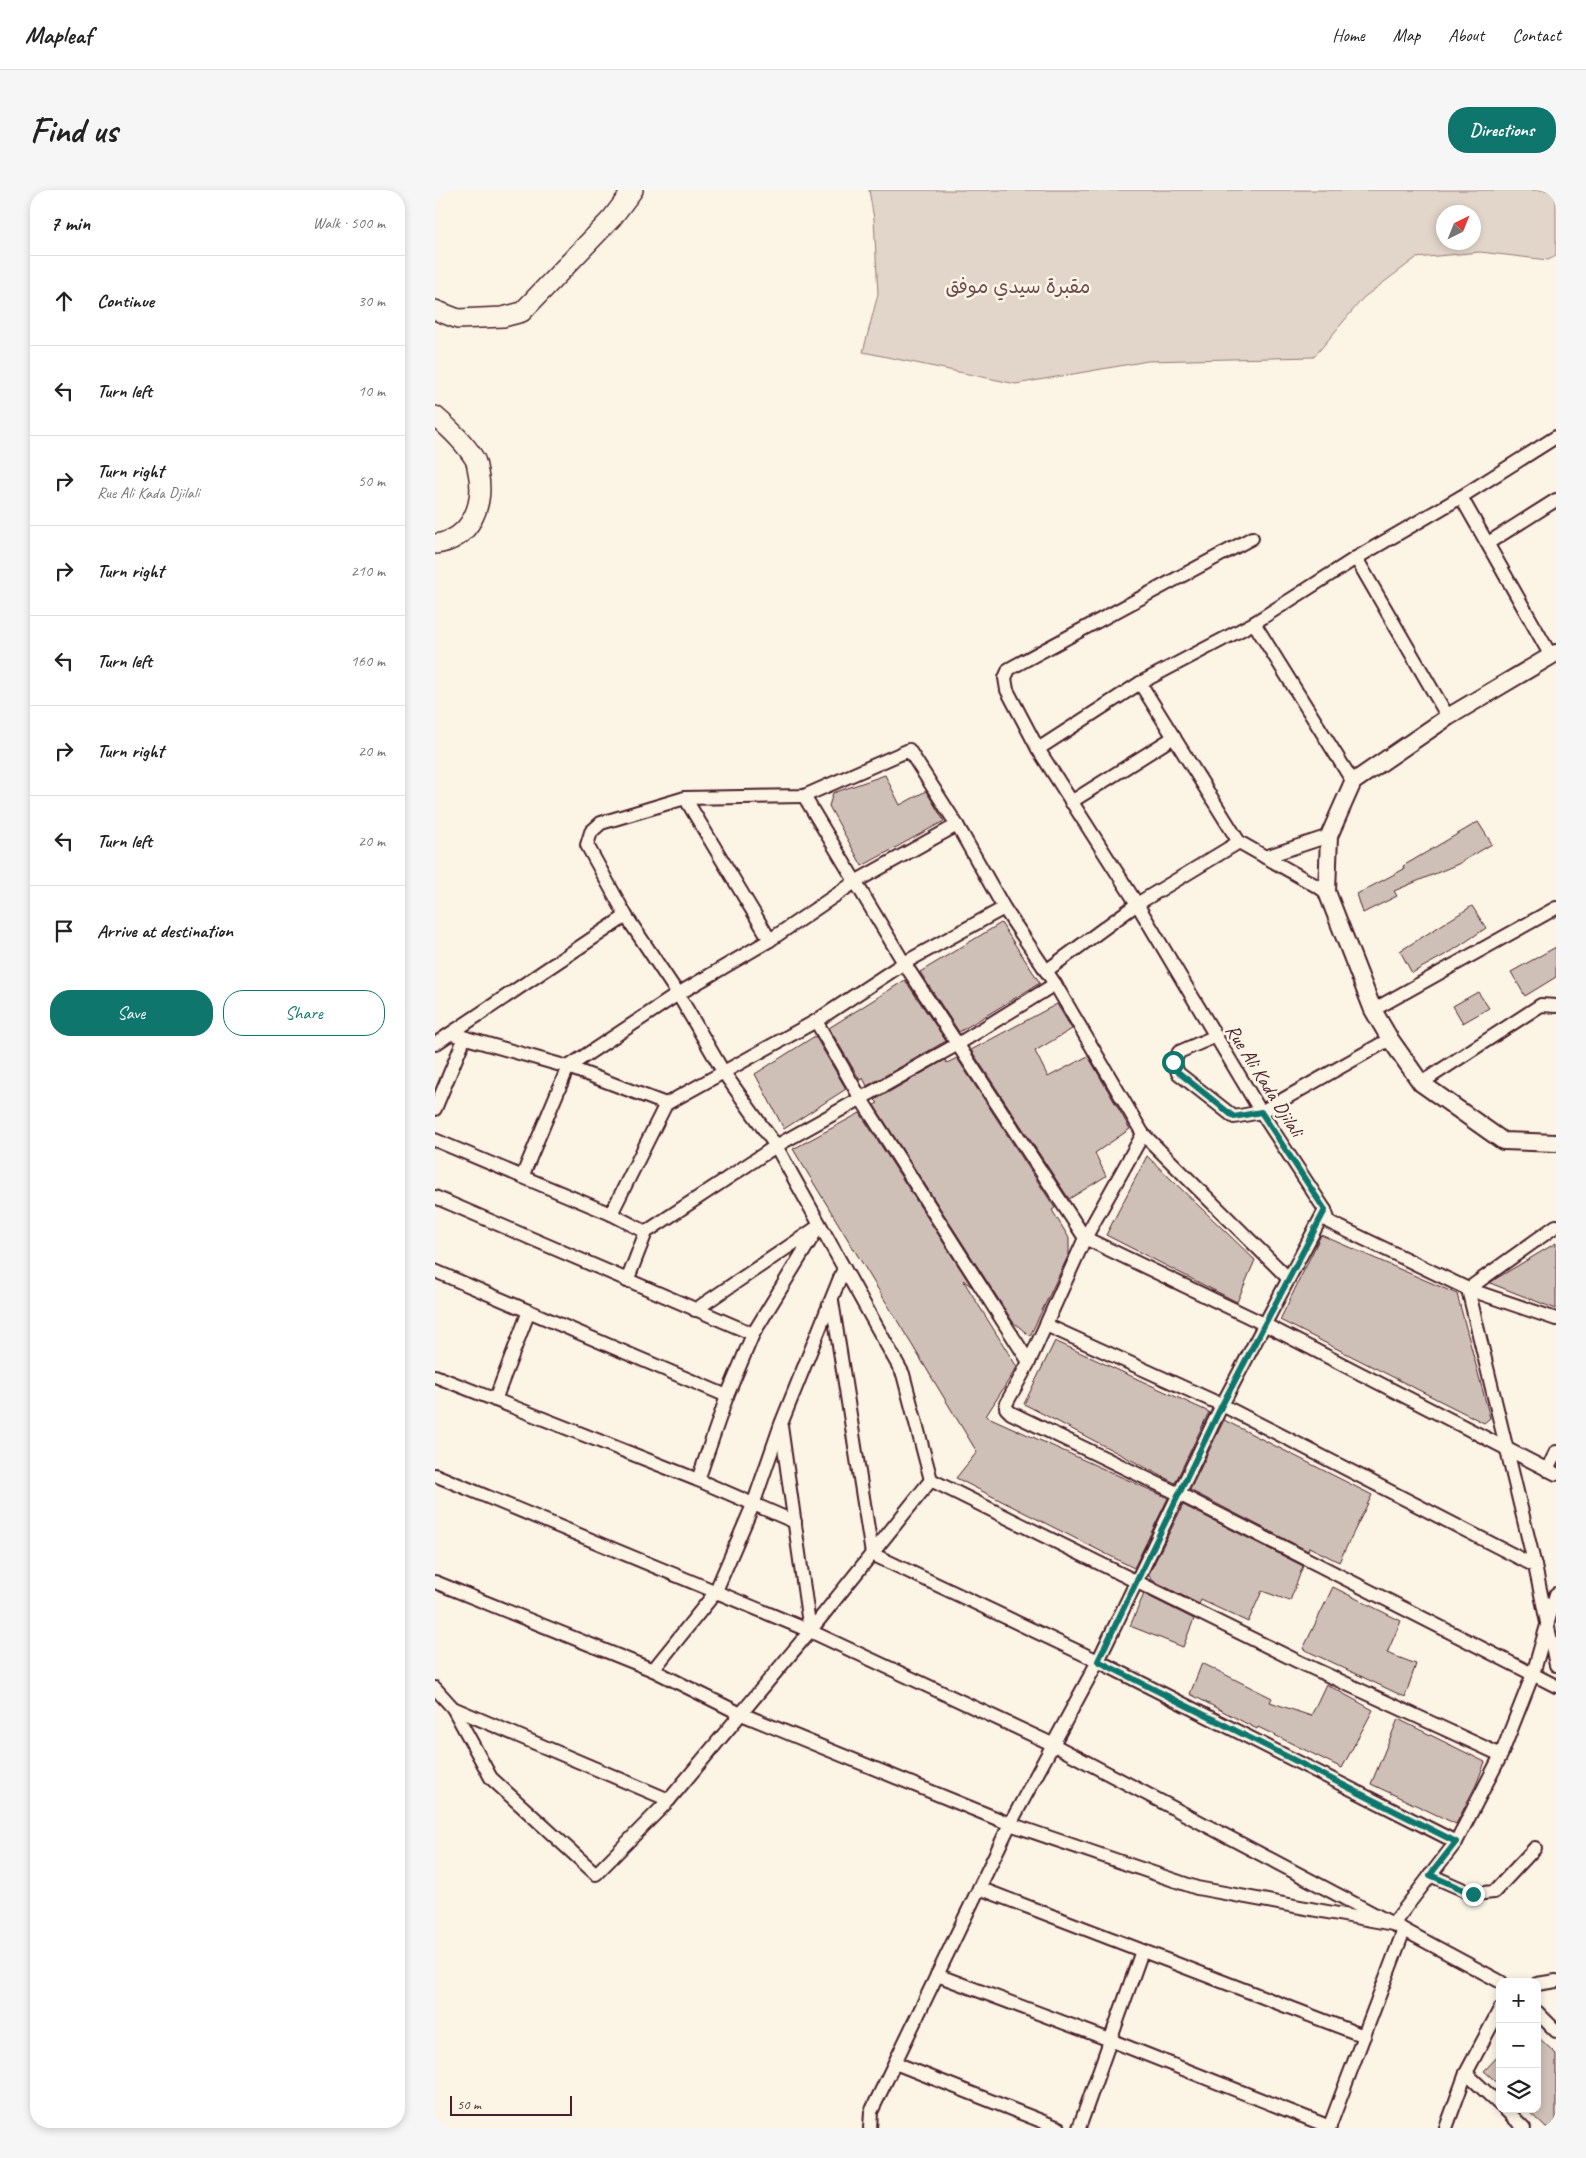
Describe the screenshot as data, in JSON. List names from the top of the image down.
{
  "streets": {
    "street": ["Rue Ali Kada Djilali"]
  },
  "parks": ["مقبرة سيدي موفق"],
  "scale_bar": "50 m",
  "north": "top right",
  "page": {
    "header": "Mapleaf",
    "nav": [
      "Home",
      "Map",
      "About",
      "Contact"
    ],
    "buttons": [
      "Directions",
      ["Save", "Share"]
    ],
    "title": "Find us",
    "heading": ["7 min", "Walk · 500 m"],
    "list": [
      ["Continue", "30 m"],
      ["Turn left", "10 m"],
      ["Turn right", "Rue Ali Kada Djilali", "50 m"],
      ["Turn right", "210 m"],
      ["Turn left", "160 m"],
      ["Turn right", "20 m"],
      ["Turn left", "20 m"],
      "Arrive at destination"
    ],
    "map_buttons": ["+", "−"],
    "scale": "50 m"
  }
}
